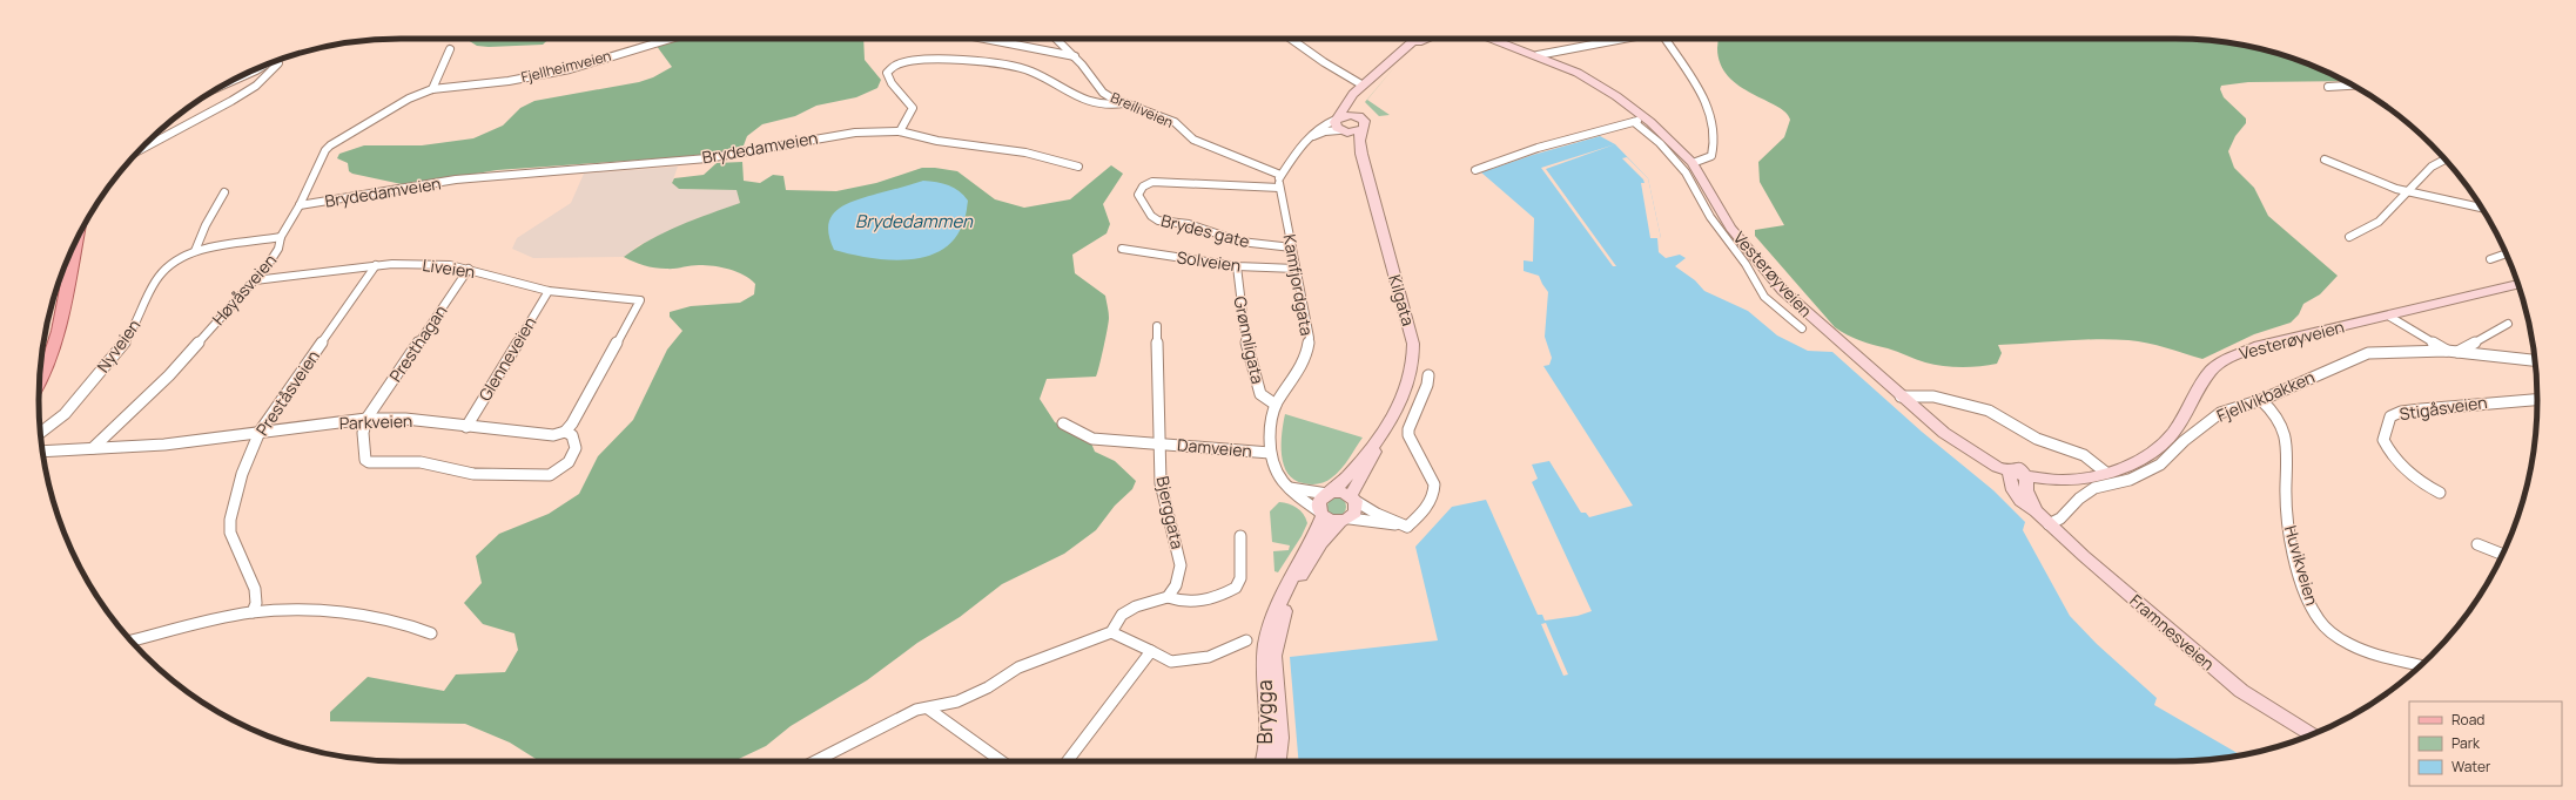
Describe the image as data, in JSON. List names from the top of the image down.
{
  "streets": {
    "main road": [
      "Vesterøyveien",
      "Kilgata",
      "Framnesveien",
      "Brygga"
    ],
    "street": [
      "Fjellheimveien",
      "Breiliveien",
      "Brydedamveien",
      "Brydes gate",
      "Solveien",
      "Liveien",
      "Kamfjordgata",
      "Høyåsveien",
      "Grønnligata",
      "Presthagan",
      "Nyveien",
      "Glenneveien",
      "Preståsveien",
      "Fjellvikbakken",
      "Stigåsveien",
      "Parkveien",
      "Damveien",
      "Bjerggata",
      "Huvikveien"
    ]
  },
  "crossings": [
    ["Fjellheimveien", "Høyåsveien"],
    ["Breiliveien", "Brydes gate"],
    ["Breiliveien", "Kamfjordgata"],
    ["Brydedamveien", "Høyåsveien"],
    ["Brydes gate", "Kamfjordgata"],
    ["Solveien", "Kamfjordgata"],
    ["Solveien", "Grønnligata"],
    ["Liveien", "Høyåsveien"],
    ["Liveien", "Presthagan"],
    ["Liveien", "Glenneveien"],
    ["Liveien", "Preståsveien"],
    ["Liveien", "Parkveien"],
    ["Vesterøyveien", "Framnesveien"],
    ["Kamfjordgata", "Grønnligata"],
    ["Kamfjordgata", "Damveien"],
    ["Høyåsveien", "Nyveien"],
    ["Høyåsveien", "Parkveien"],
    ["Presthagan", "Parkveien"],
    ["Glenneveien", "Parkveien"],
    ["Preståsveien", "Parkveien"],
    ["Fjellvikbakken", "Huvikveien"],
    ["Fjellvikbakken", "Framnesveien"],
    ["Damveien", "Bjerggata"]
  ],
  "water": ["Brydedammen"],
  "legend": ["Road", "Park", "Water"]
}
